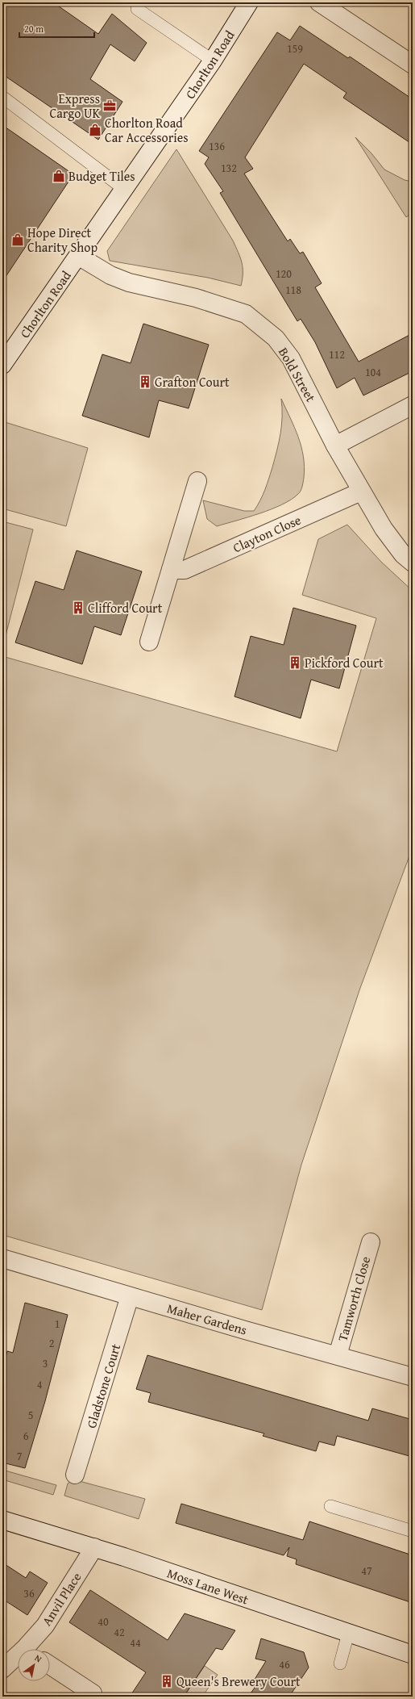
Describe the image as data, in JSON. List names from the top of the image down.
{
  "streets": {
    "street": [
      "Chorlton Road",
      "Bold Street",
      "Clayton Close",
      "Tamworth Close",
      "Maher Gardens",
      "Gladstone Court",
      "Moss Lane West",
      "Anvil Place"
    ]
  },
  "crossings": [
    ["Chorlton Road", "Bold Street"],
    ["Bold Street", "Clayton Close"],
    ["Tamworth Close", "Maher Gardens"],
    ["Maher Gardens", "Gladstone Court"],
    ["Moss Lane West", "Anvil Place"]
  ],
  "places": {
    "office": ["Express Cargo UK"],
    "shop": ["Chorlton Road Car Accessories", "Budget Tiles", "Hope Direct Charity Shop"],
    "building": [
      "Grafton Court",
      "Clifford Court",
      "Pickford Court",
      "Queen's Brewery Court"
    ]
  },
  "house_numbers": [
    "159",
    "136",
    "132",
    "120",
    "118",
    "112",
    "104",
    "1",
    "2",
    "3",
    "4",
    "5",
    "6",
    "7",
    "47",
    "36",
    "40",
    "42",
    "44",
    "46"
  ],
  "scale_bar": "20 m",
  "north": "top right"
}
